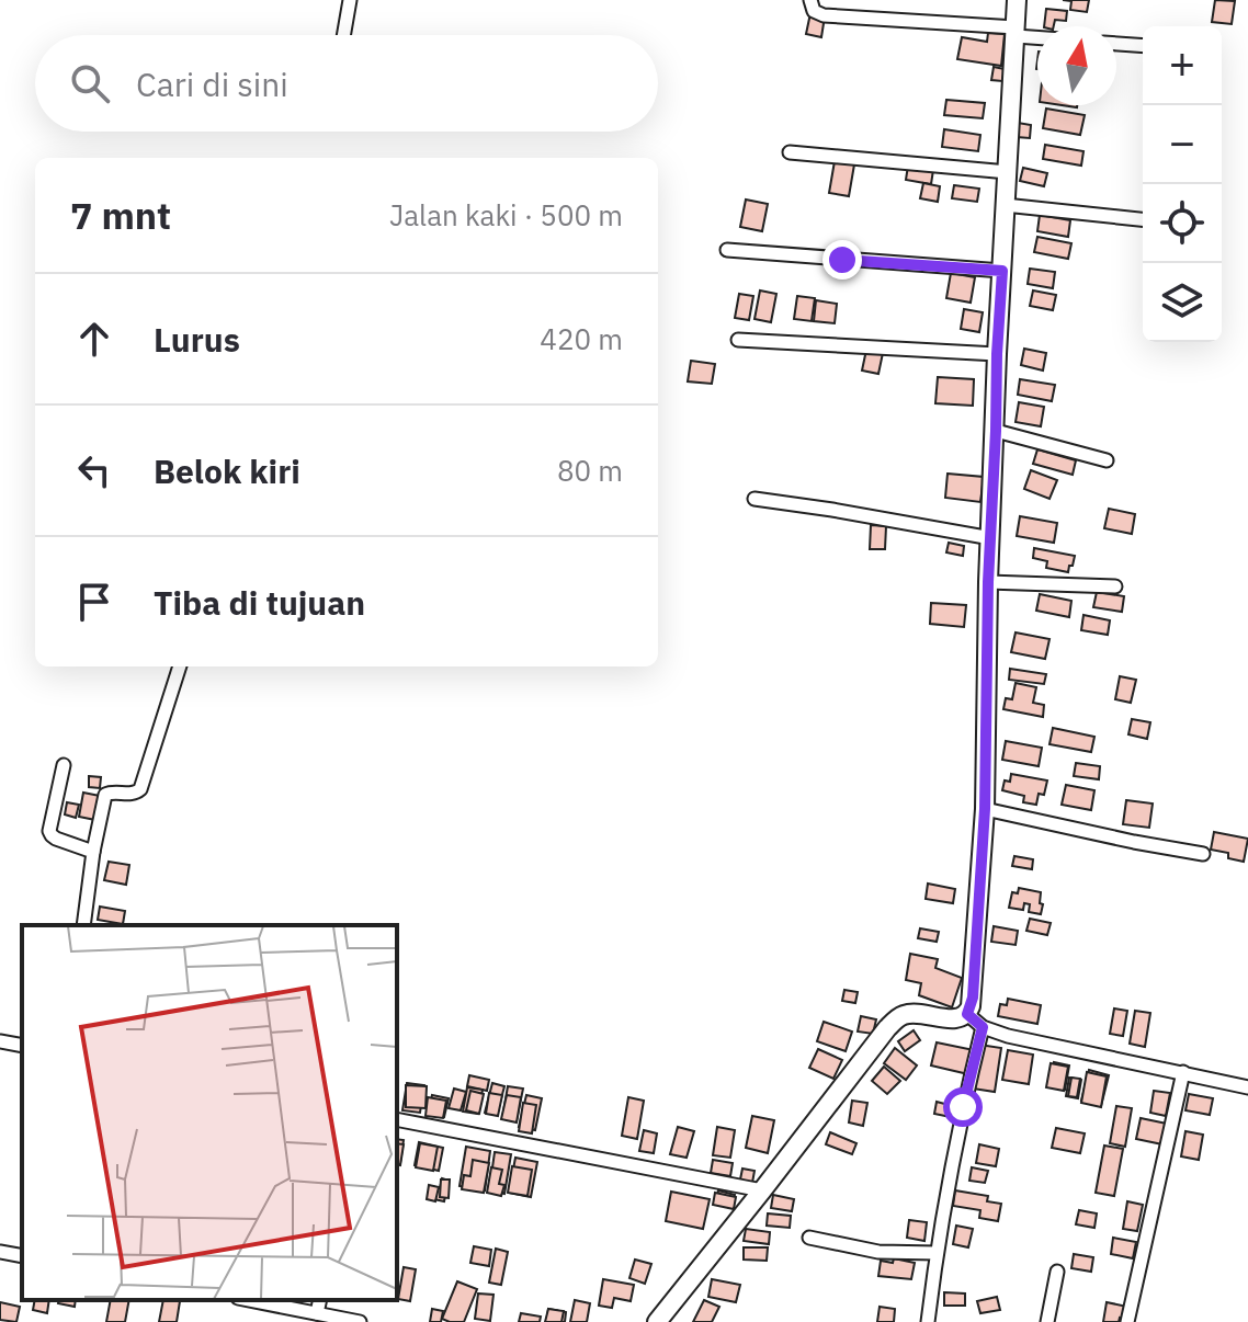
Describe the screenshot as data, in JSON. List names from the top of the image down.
{
  "north": "top",
  "page": {
    "map_buttons": ["+", "−"],
    "search": "Cari di sini",
    "heading": ["7 mnt", "Jalan kaki · 500 m"],
    "list": [
      ["Lurus", "420 m"],
      ["Belok kiri", "80 m"],
      "Tiba di tujuan"
    ]
  }
}
